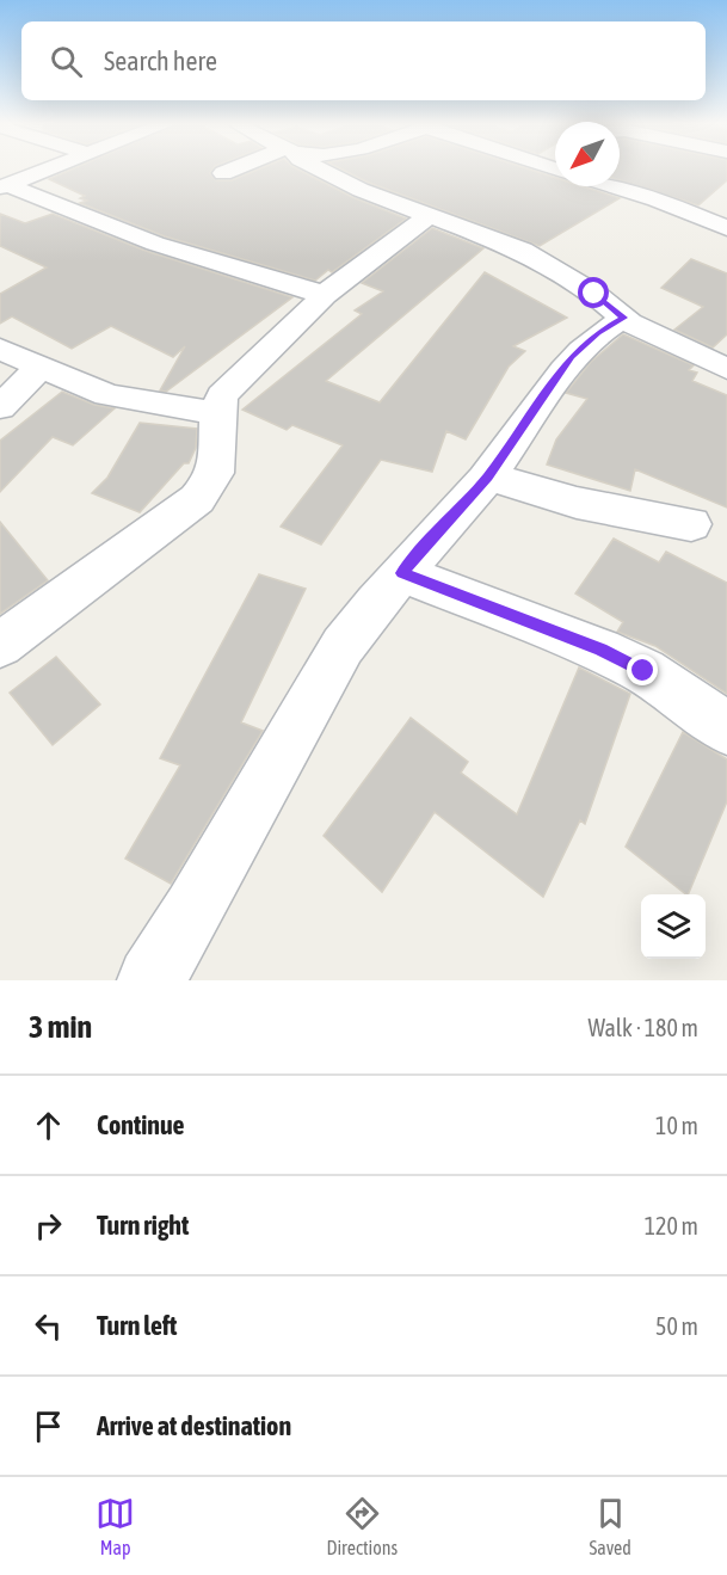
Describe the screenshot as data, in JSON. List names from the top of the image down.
{
  "north": "bottom left",
  "page": {
    "search": "Search here",
    "heading": ["3 min", "Walk · 180 m"],
    "list": [
      ["Continue", "10 m"],
      ["Turn right", "120 m"],
      ["Turn left", "50 m"],
      "Arrive at destination"
    ],
    "nav": ["Map", "Directions", "Saved"]
  }
}
